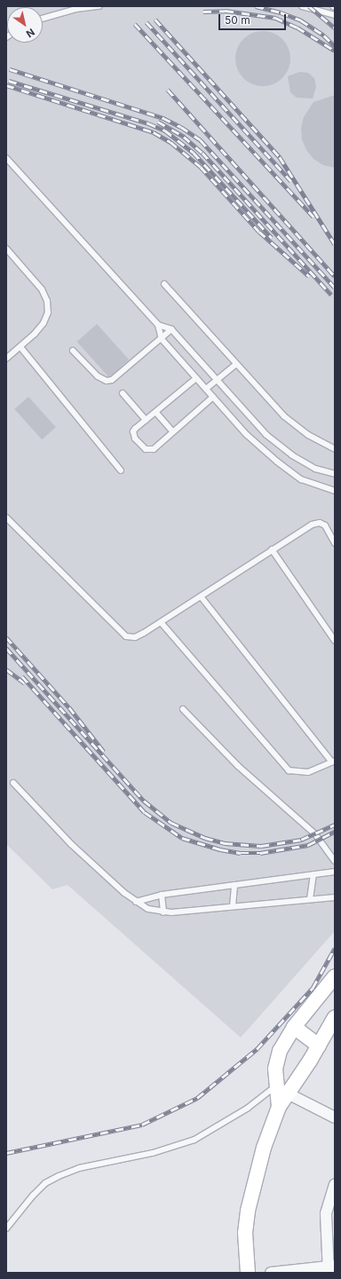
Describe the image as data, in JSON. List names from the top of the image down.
{
  "scale_bar": "50 m",
  "north": "bottom right"
}
